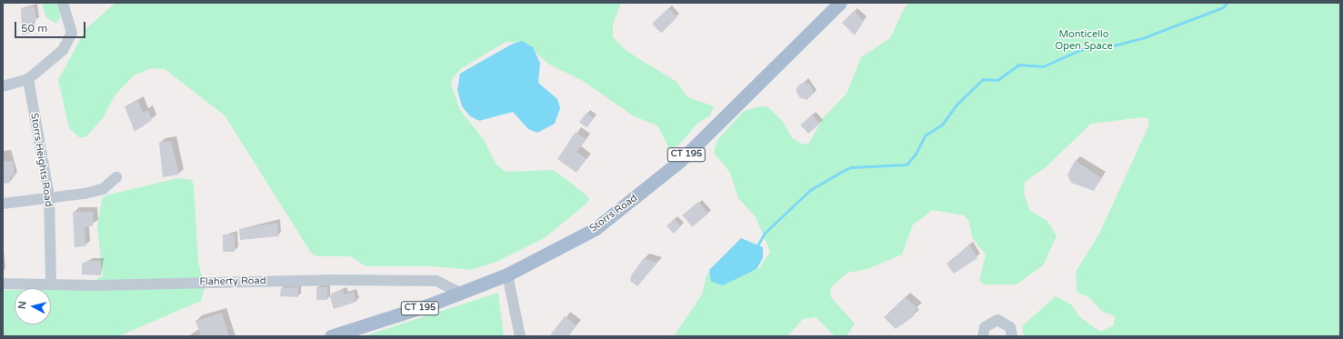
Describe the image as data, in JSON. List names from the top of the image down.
{
  "streets": {
    "main road": ["CT 195", "Storrs Road"],
    "street": ["Storrs Heights Road", "Flaherty Road"]
  },
  "crossings": [
    ["Storrs Heights Road", "Flaherty Road"],
    ["Storrs Road", "Flaherty Road"]
  ],
  "parks": ["Monticello Open Space"],
  "scale_bar": "50 m",
  "north": "left"
}
